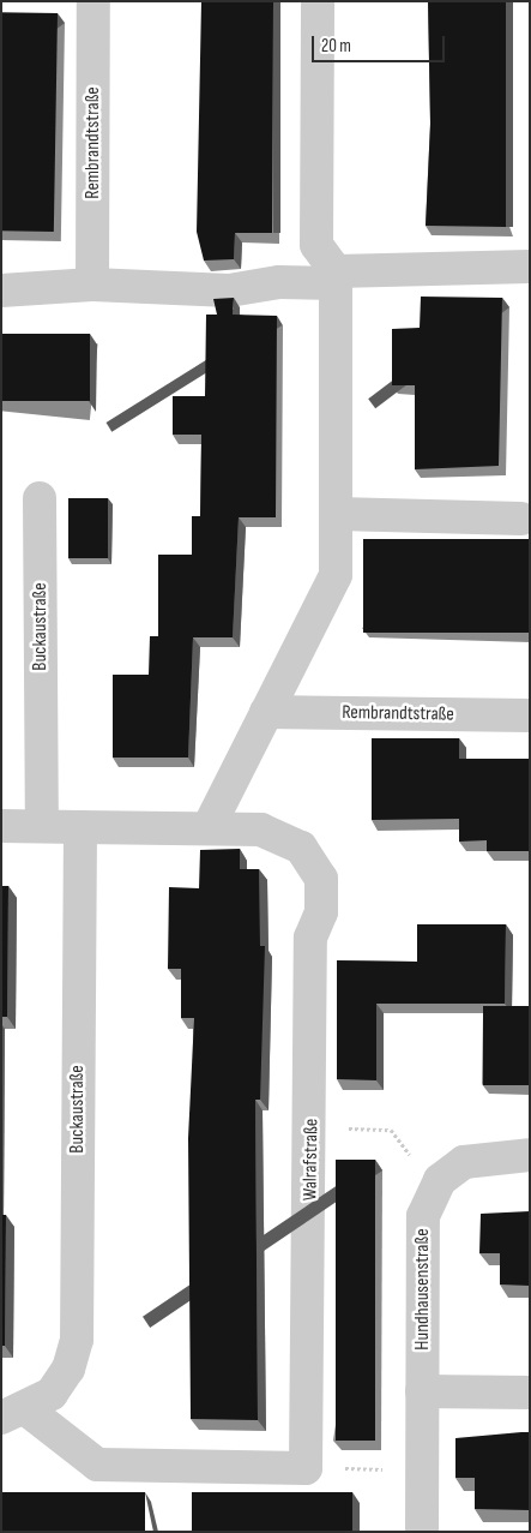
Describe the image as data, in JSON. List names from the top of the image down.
{
  "streets": {
    "street": [
      "Rembrandtstraße",
      "Buckaustraße",
      "Walrafstraße",
      "Hundhausenstraße"
    ]
  },
  "crossings": [
    ["Buckaustraße", "Walrafstraße"]
  ],
  "scale_bar": "20 m"
}
